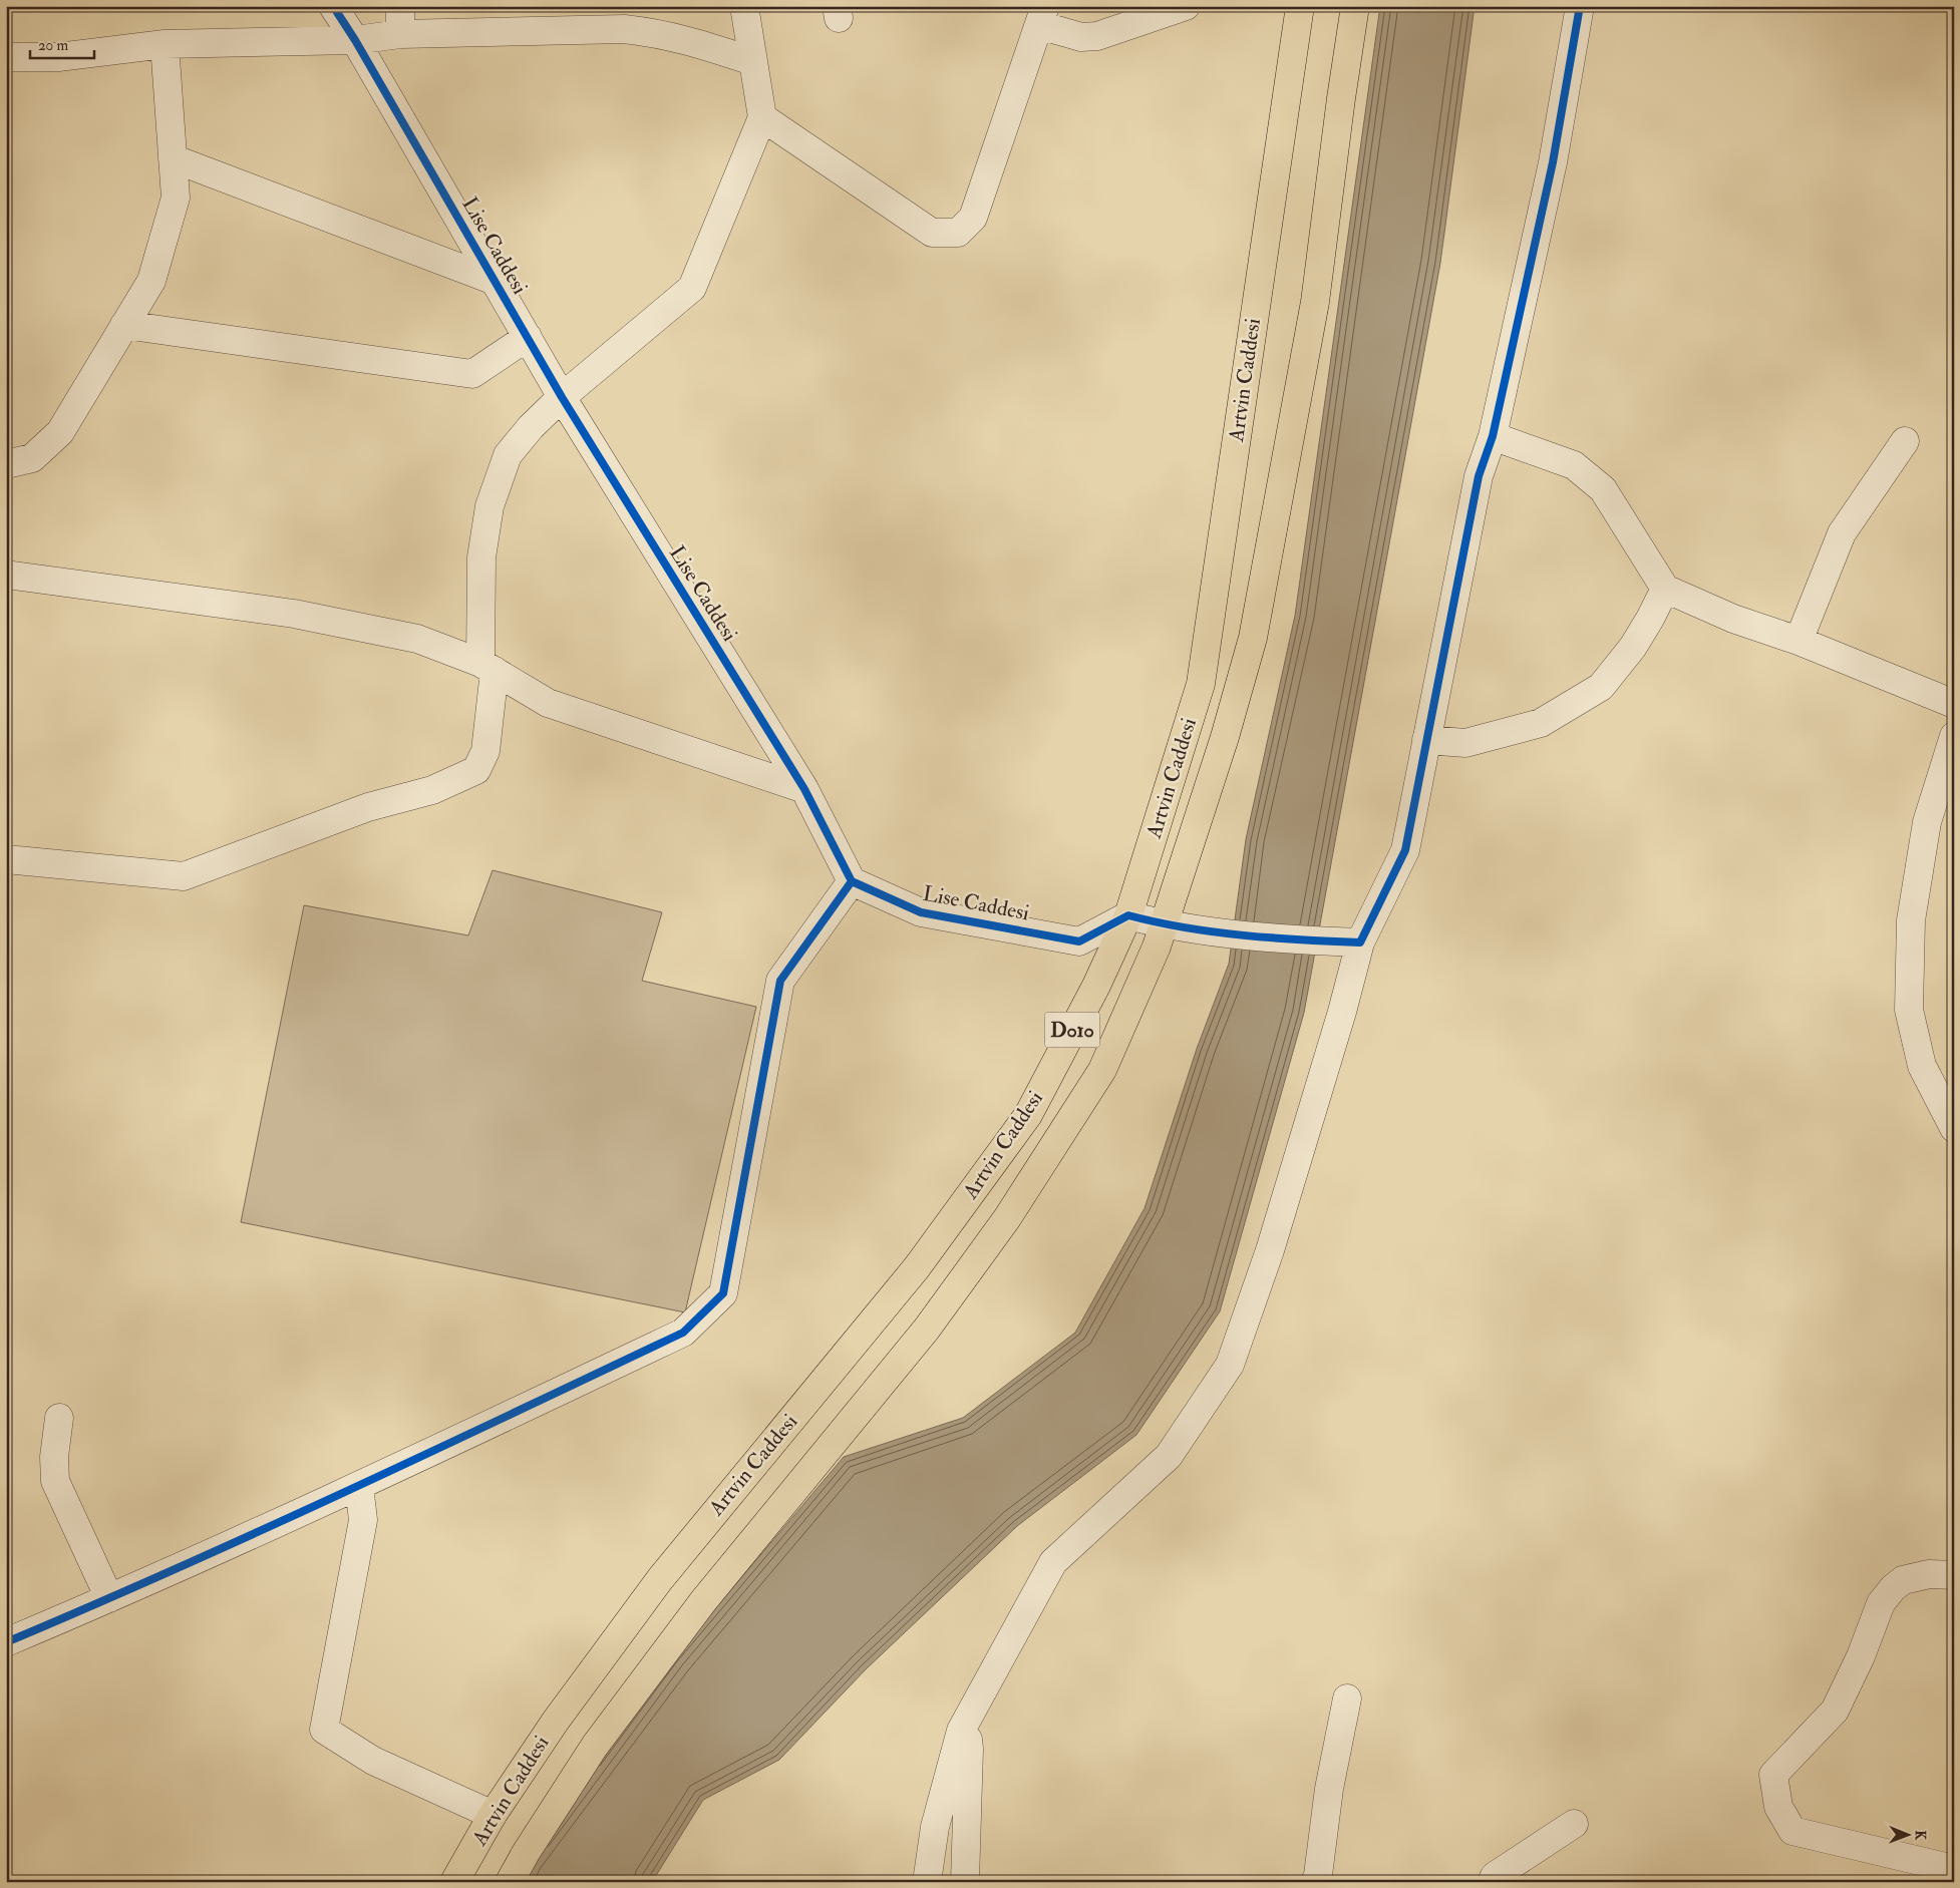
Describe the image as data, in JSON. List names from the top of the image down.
{
  "streets": {
    "highway": ["Artvin Caddesi", "D010"],
    "street": ["Lise Caddesi"]
  },
  "crossings": [
    ["Lise Caddesi", "Artvin Caddesi"]
  ],
  "scale_bar": "20 m",
  "north": "right"
}
